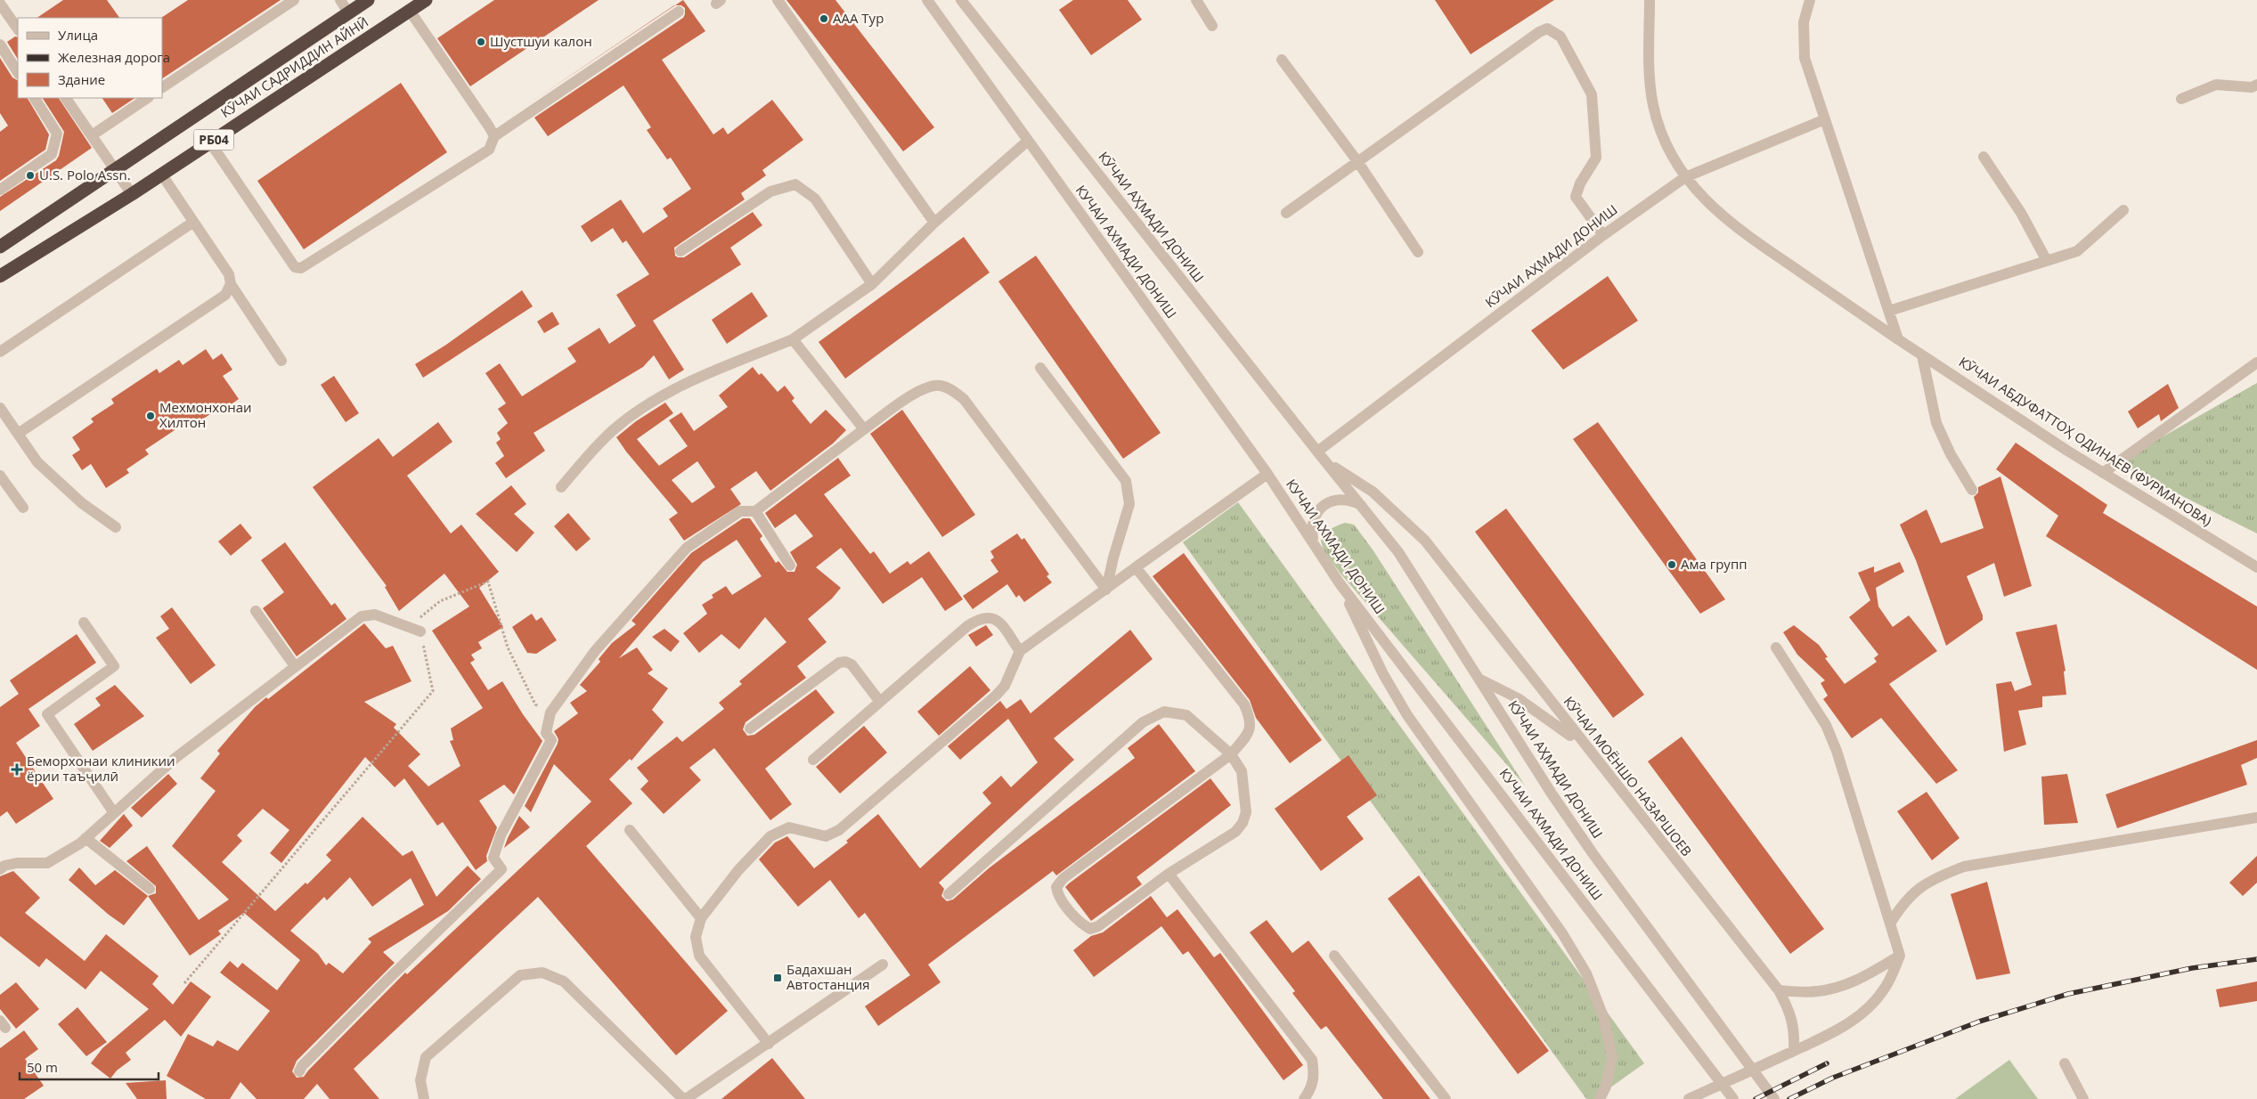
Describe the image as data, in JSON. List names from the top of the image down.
{
  "streets": {
    "highway": ["КӮЧАИ САДРИДДИН АЙНӢ", "РБ04"],
    "street": [
      "КӮЧАИ АҲМАДИ ДОНИШ",
      "КУЧАИ АХМАДИ ДОНИШ",
      "КӮЧАИ АБДУФАТТОҲ ОДИНАЕВ (ФУРМАНОВА)",
      "КӮЧАИ МОЁНШО НАЗАРШОЕВ"
    ]
  },
  "crossings": [
    ["КӮЧАИ АҲМАДИ ДОНИШ", "КӮЧАИ АБДУФАТТОҲ ОДИНАЕВ (ФУРМАНОВА)"],
    ["КӮЧАИ АҲМАДИ ДОНИШ", "КӮЧАИ МОЁНШО НАЗАРШОЕВ"]
  ],
  "places": {
    "other": [
      "ААА Тур",
      "Шустшуи калон",
      "U.S. Polo Assn.",
      "Мехмонхонаи Хилтон",
      "Ама групп"
    ],
    "health": ["Беморхонаи клиникии ёрии таъҷилӣ"],
    "transit": ["Бадахшан Автостанция"]
  },
  "legend": ["Улица", "Железная дорога", "Здание"],
  "scale_bar": "50 m"
}
